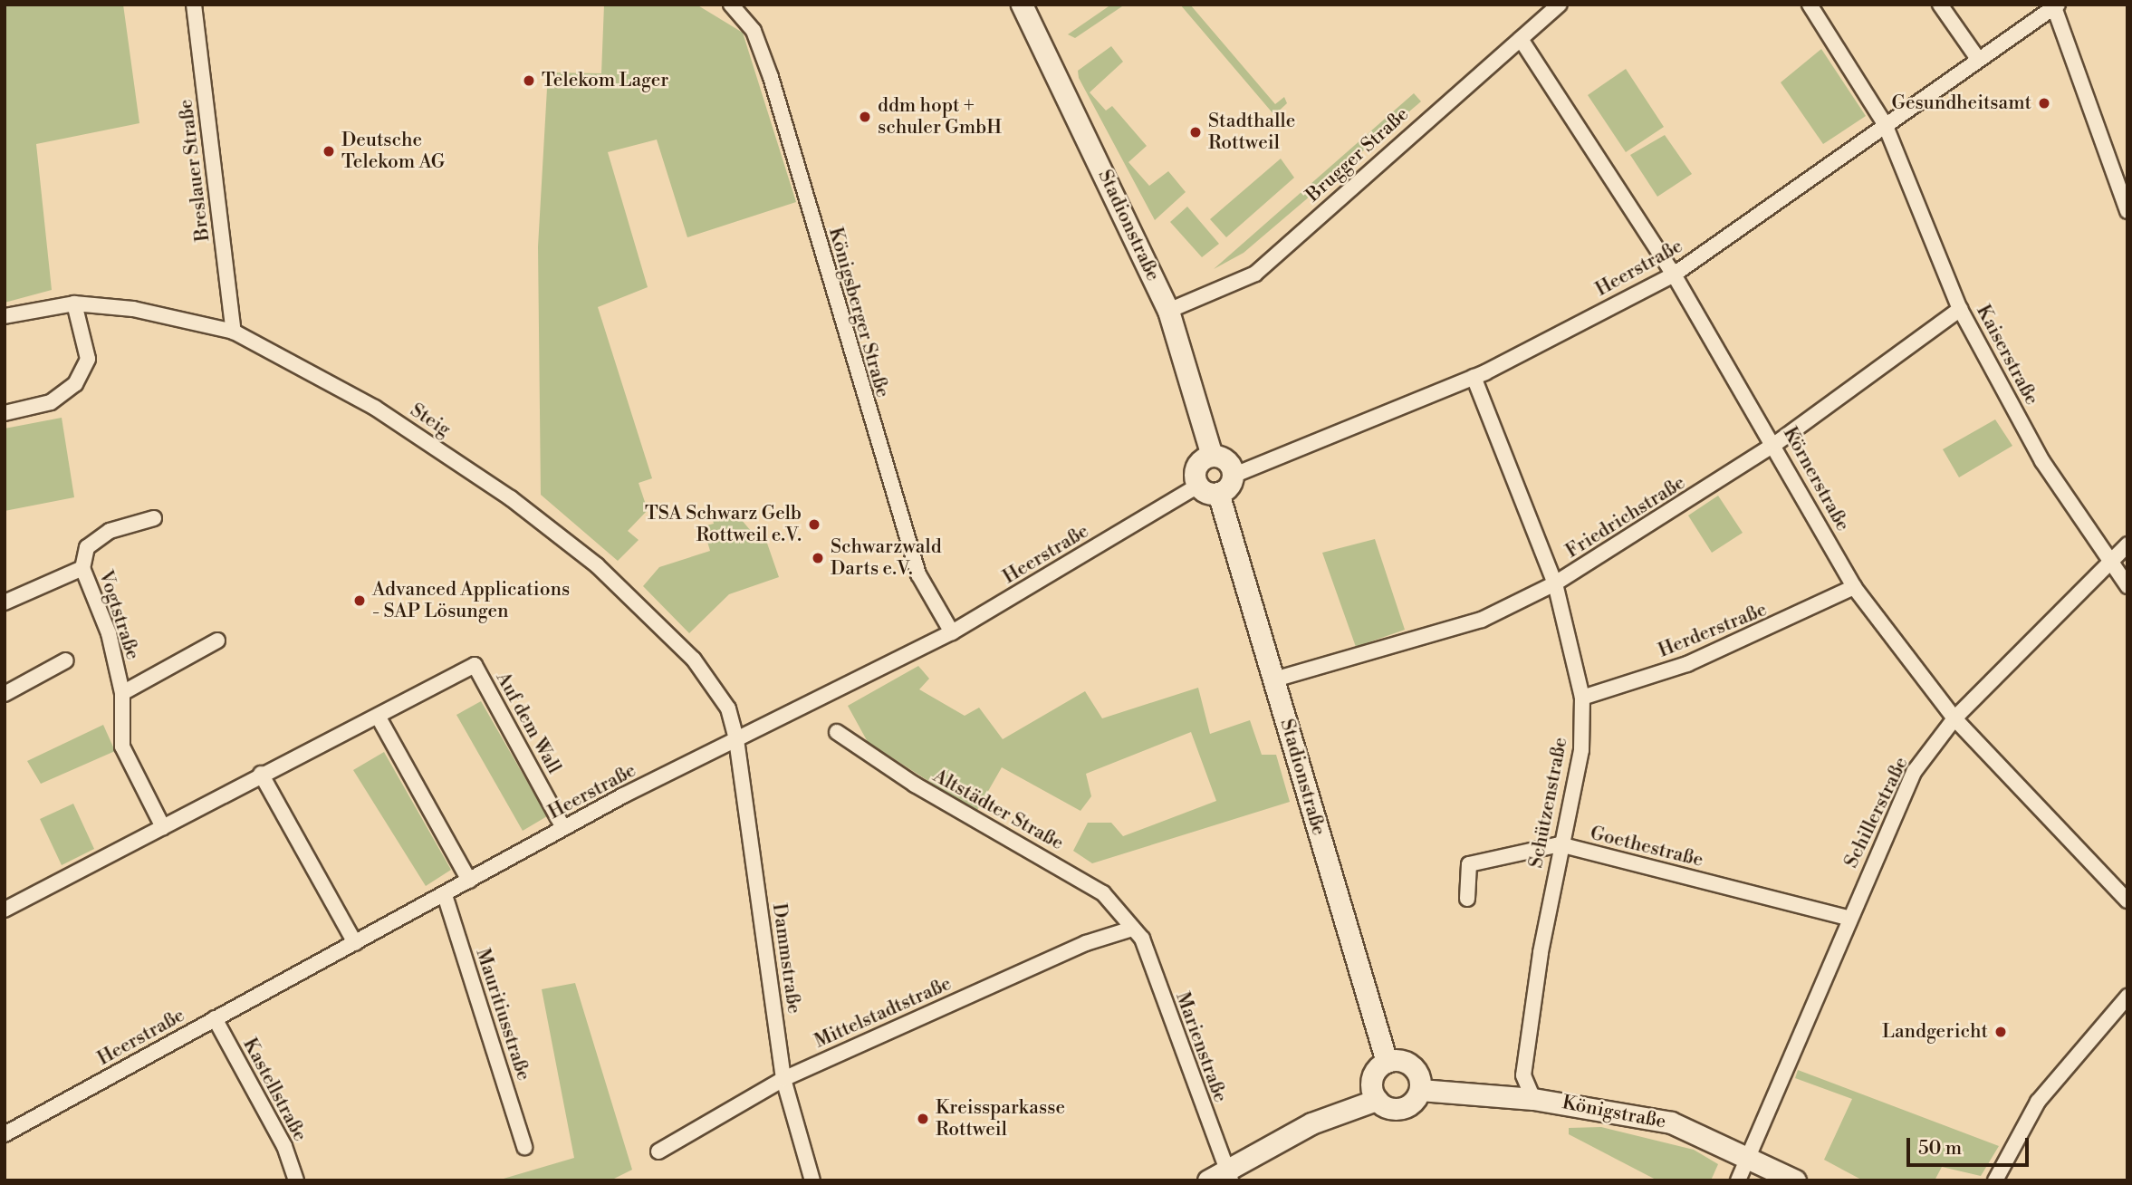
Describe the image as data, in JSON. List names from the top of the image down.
{
  "streets": {
    "street": [
      "Brugger Straße",
      "Breslauer Straße",
      "Stadionstraße",
      "Heerstraße",
      "Königsberger Straße",
      "Kaiserstraße",
      "Steig",
      "Körnerstraße",
      "Friedrichstraße",
      "Vogtstraße",
      "Herderstraße",
      "Auf dem Wall",
      "Schützenstraße",
      "Altstädter Straße",
      "Schillerstraße",
      "Goethestraße",
      "Dammstraße",
      "Mittelstadtstraße",
      "Mauritiusstraße",
      "Marienstraße",
      "Kastellstraße",
      "Königstraße"
    ]
  },
  "crossings": [
    ["Brugger Straße", "Stadionstraße"],
    ["Brugger Straße", "Körnerstraße"],
    ["Breslauer Straße", "Steig"],
    ["Stadionstraße", "Heerstraße"],
    ["Stadionstraße", "Friedrichstraße"],
    ["Stadionstraße", "Königstraße"],
    ["Heerstraße", "Königsberger Straße"],
    ["Heerstraße", "Kaiserstraße"],
    ["Heerstraße", "Steig"],
    ["Heerstraße", "Körnerstraße"],
    ["Heerstraße", "Auf dem Wall"],
    ["Heerstraße", "Schützenstraße"],
    ["Heerstraße", "Dammstraße"],
    ["Heerstraße", "Mauritiusstraße"],
    ["Heerstraße", "Kastellstraße"],
    ["Kaiserstraße", "Friedrichstraße"],
    ["Kaiserstraße", "Schillerstraße"],
    ["Steig", "Dammstraße"],
    ["Körnerstraße", "Friedrichstraße"],
    ["Körnerstraße", "Herderstraße"],
    ["Körnerstraße", "Schillerstraße"],
    ["Friedrichstraße", "Schützenstraße"],
    ["Vogtstraße", "Auf dem Wall"],
    ["Herderstraße", "Schützenstraße"],
    ["Schützenstraße", "Goethestraße"],
    ["Schützenstraße", "Königstraße"],
    ["Altstädter Straße", "Mittelstadtstraße"],
    ["Altstädter Straße", "Marienstraße"],
    ["Schillerstraße", "Goethestraße"],
    ["Schillerstraße", "Königstraße"],
    ["Dammstraße", "Mittelstadtstraße"],
    ["Mittelstadtstraße", "Marienstraße"]
  ],
  "places": [
    "Telekom Lager",
    "Gesundheitsamt",
    "ddm hopt + schuler GmbH",
    "Stadthalle Rottweil",
    "Deutsche Telekom AG",
    "TSA Schwarz Gelb Rottweil e.V.",
    "Schwarzwald Darts e.V.",
    "Advanced Applications - SAP Lösungen",
    "Landgericht",
    "Kreissparkasse Rottweil"
  ],
  "scale_bar": "50 m"
}
